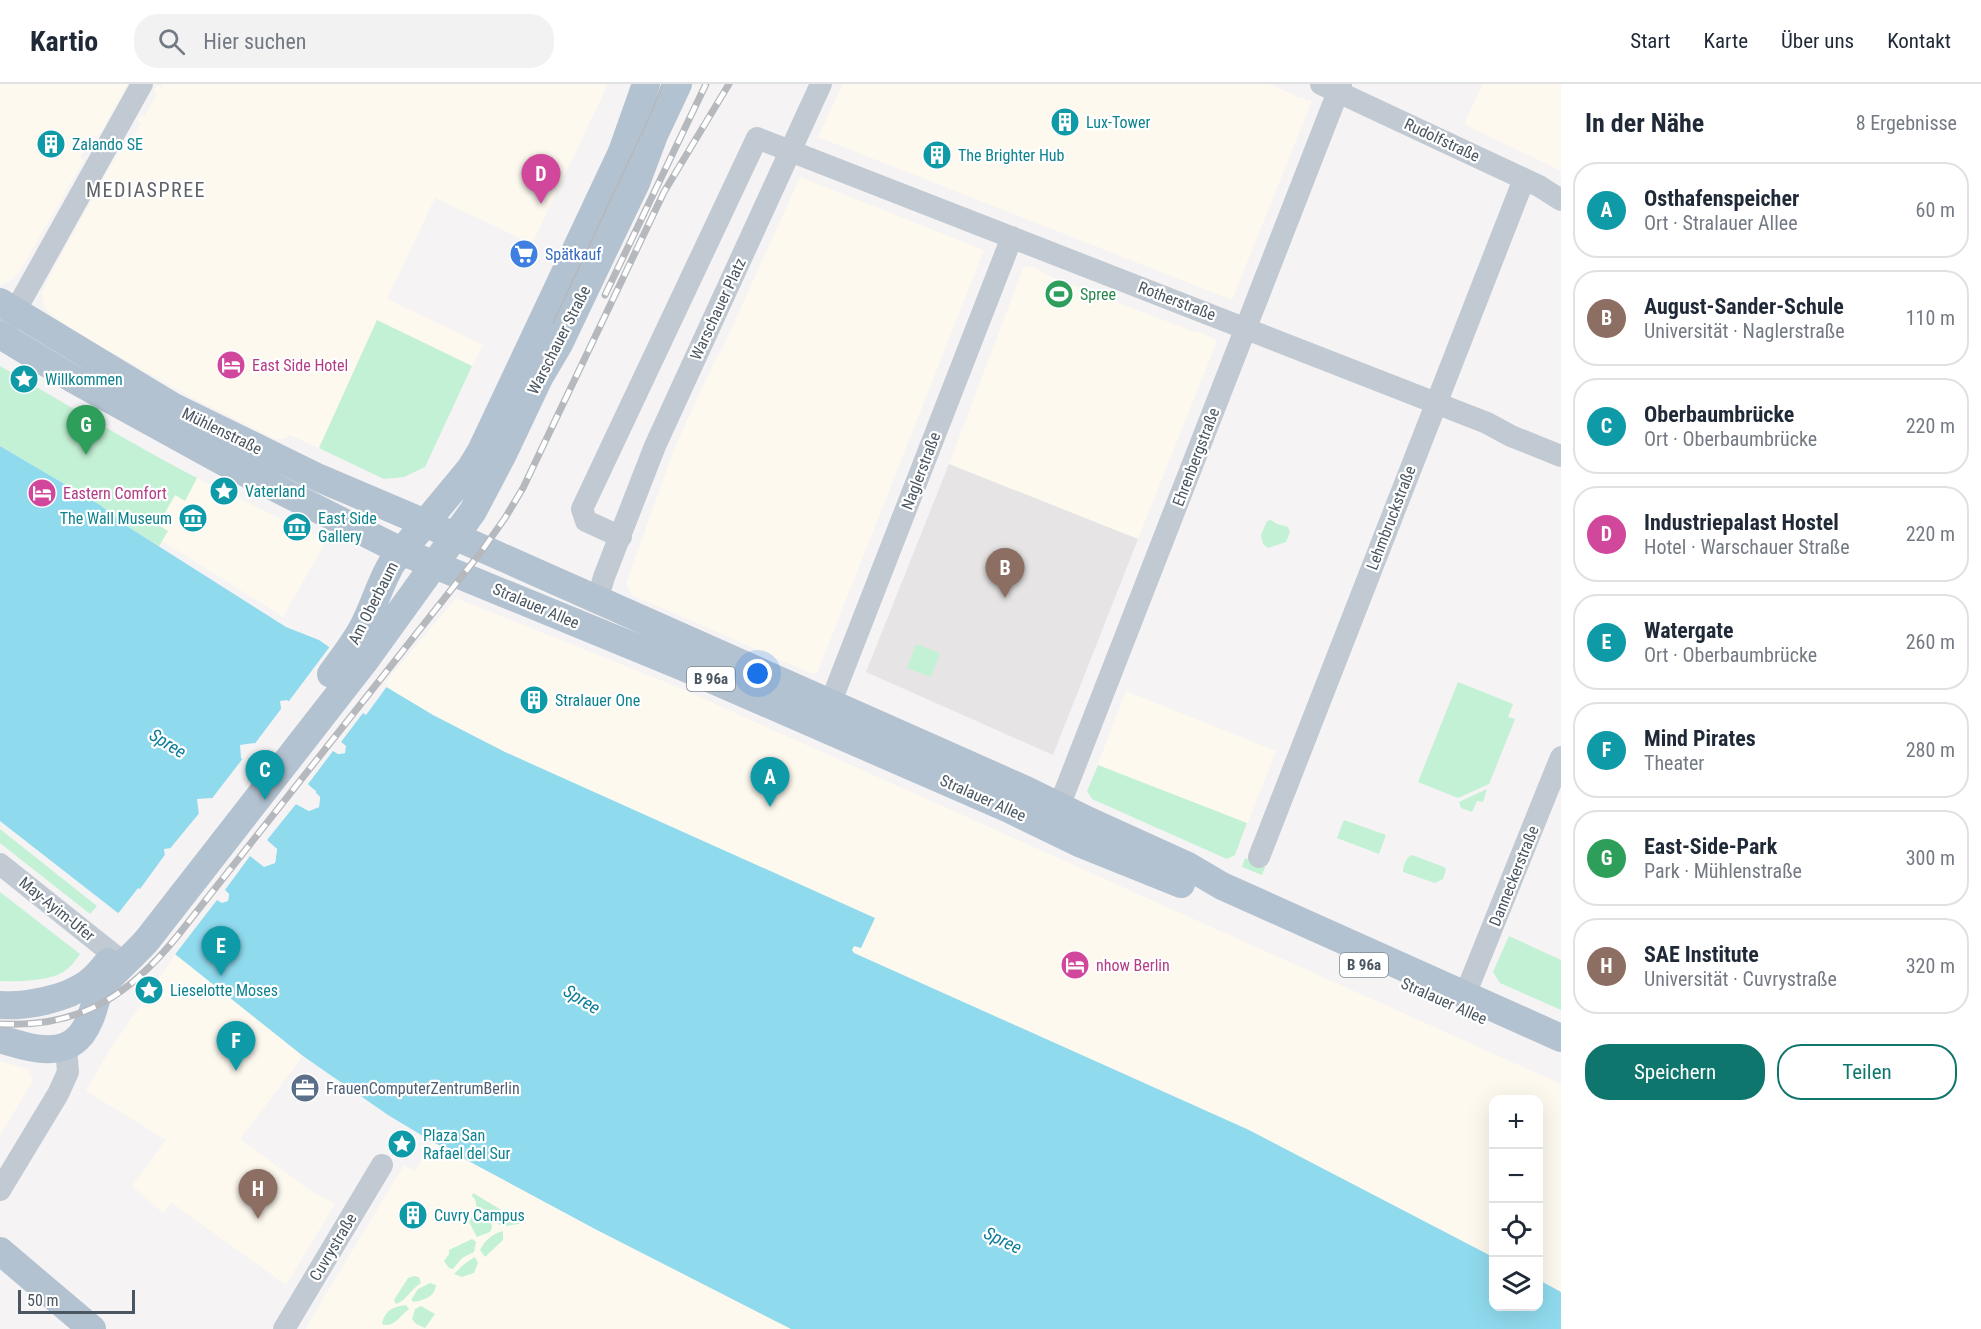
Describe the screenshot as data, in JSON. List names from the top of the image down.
{
  "streets": {
    "main road": [
      "Warschauer Straße",
      "Mühlenstraße",
      "Am Oberbaum",
      "Stralauer Allee",
      "B 96a"
    ],
    "street": [
      "Rudolfstraße",
      "Rotherstraße",
      "Warschauer Platz",
      "Ehrenbergstraße",
      "Naglerstraße",
      "Lehmbruckstraße",
      "Danneckerstraße",
      "May-Ayim-Ufer",
      "Cuvrystraße"
    ]
  },
  "crossings": [
    ["Rudolfstraße", "Ehrenbergstraße"],
    ["Rudolfstraße", "Lehmbruckstraße"],
    ["Rotherstraße", "Warschauer Platz"],
    ["Rotherstraße", "Ehrenbergstraße"],
    ["Rotherstraße", "Naglerstraße"],
    ["Rotherstraße", "Lehmbruckstraße"],
    ["Warschauer Platz", "Stralauer Allee"],
    ["Warschauer Straße", "Mühlenstraße"],
    ["Warschauer Straße", "Am Oberbaum"],
    ["Warschauer Straße", "Stralauer Allee"],
    ["Mühlenstraße", "Am Oberbaum"],
    ["Mühlenstraße", "Stralauer Allee"],
    ["Ehrenbergstraße", "Stralauer Allee"],
    ["Naglerstraße", "Stralauer Allee"],
    ["Am Oberbaum", "Stralauer Allee"],
    ["Stralauer Allee", "Danneckerstraße"]
  ],
  "districts": ["MEDIASPREE"],
  "water": ["Spree"],
  "places": {
    "building": [
      "Lux-Tower",
      "Zalando SE",
      "The Brighter Hub",
      "Stralauer One",
      "Cuvry Campus"
    ],
    "supermarket": ["Spätkauf"],
    "sports": ["Spree"],
    "hotel": ["East Side Hotel", "Eastern Comfort", "nhow Berlin"],
    "place": [
      "Willkommen",
      "Vaterland",
      "Lieselotte Moses",
      "Plaza San Rafael del Sur"
    ],
    "museum": ["The Wall Museum", "East Side Gallery"],
    "office": ["FrauenComputerZentrumBerlin"]
  },
  "scale_bar": "50 m",
  "page": {
    "header": "Kartio",
    "search": "Hier suchen",
    "nav": [
      "Start",
      "Karte",
      "Über uns",
      "Kontakt"
    ],
    "heading": ["In der Nähe", "8 Ergebnisse"],
    "pins": [
      "D",
      "G",
      "B",
      "C",
      "A",
      "E",
      "F",
      "H"
    ],
    "list": [
      {
        "mark": "A",
        "name": "Osthafenspeicher",
        "note": "Ort · Stralauer Allee",
        "value": "60 m"
      },
      {
        "mark": "B",
        "name": "August-Sander-Schule",
        "note": "Universität · Naglerstraße",
        "value": "110 m"
      },
      {
        "mark": "C",
        "name": "Oberbaumbrücke",
        "note": "Ort · Oberbaumbrücke",
        "value": "220 m"
      },
      {
        "mark": "D",
        "name": "Industriepalast Hostel",
        "note": "Hotel · Warschauer Straße",
        "value": "220 m"
      },
      {
        "mark": "E",
        "name": "Watergate",
        "note": "Ort · Oberbaumbrücke",
        "value": "260 m"
      },
      {
        "mark": "F",
        "name": "Mind Pirates",
        "note": "Theater",
        "value": "280 m"
      },
      {
        "mark": "G",
        "name": "East-Side-Park",
        "note": "Park · Mühlenstraße",
        "value": "300 m"
      },
      {
        "mark": "H",
        "name": "SAE Institute",
        "note": "Universität · Cuvrystraße",
        "value": "320 m"
      }
    ],
    "buttons": ["Speichern", "Teilen"],
    "map_buttons": ["+", "−"],
    "scale": "50 m"
  }
}
